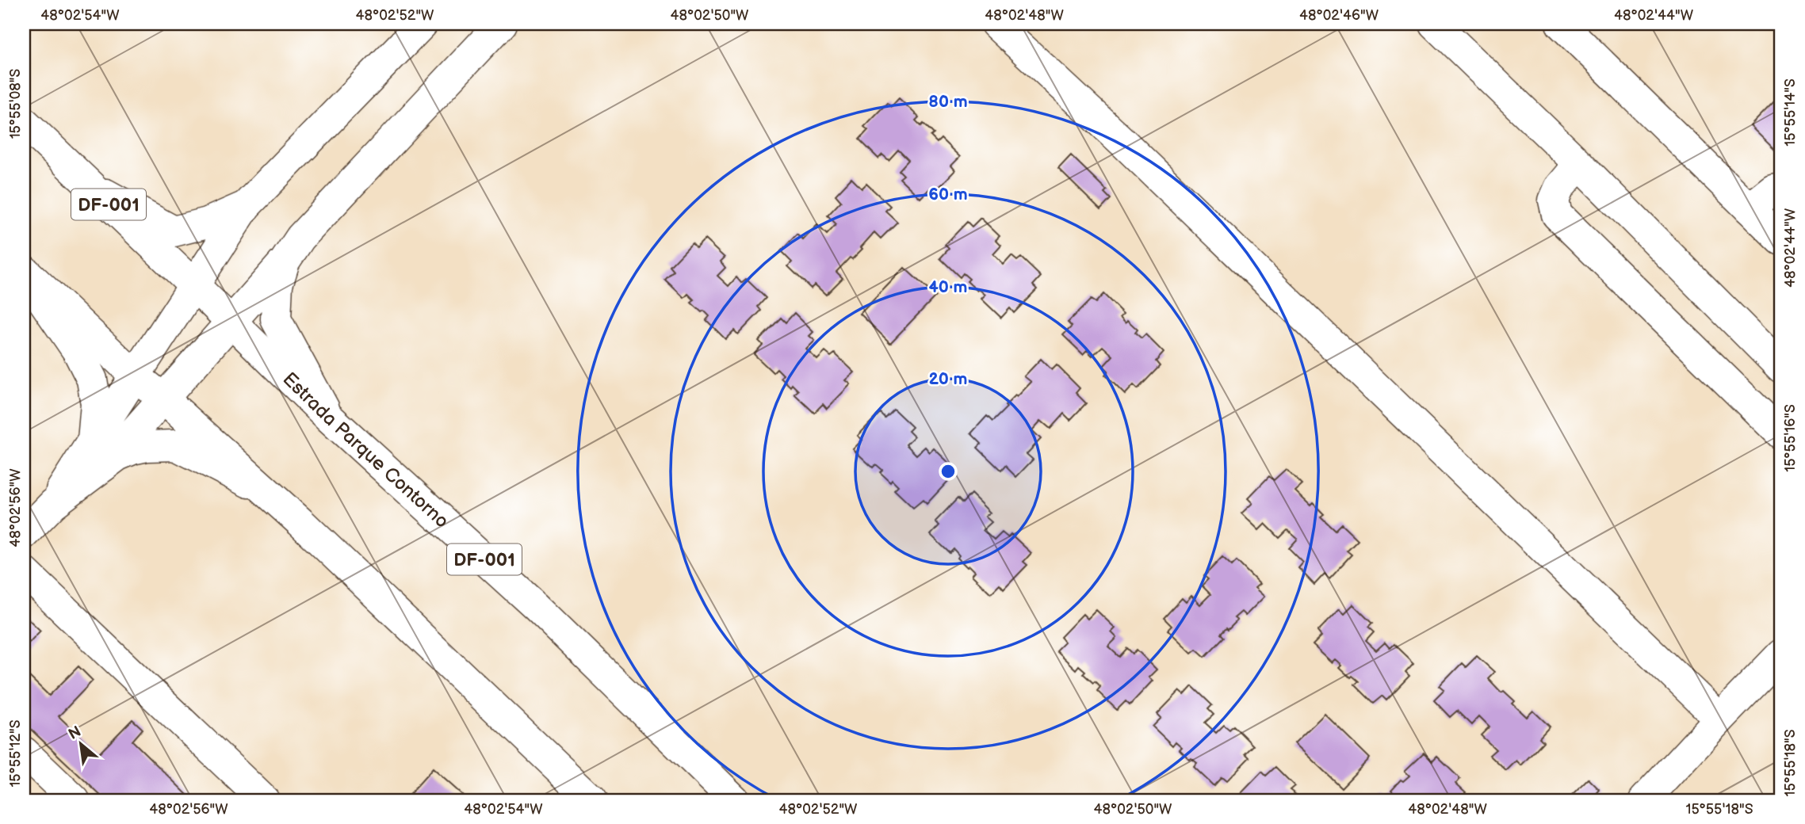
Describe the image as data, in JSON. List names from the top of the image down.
{
  "streets": {
    "main road": ["DF-001", "Estrada Parque Contorno"]
  },
  "north": "top left",
  "coordinates": [
    "48°02'54\"W",
    "48°02'52\"W",
    "48°02'50\"W",
    "48°02'48\"W",
    "48°02'46\"W",
    "48°02'44\"W",
    "15°55'08\"S",
    "15°55'14\"S",
    "15°55'16\"S",
    "48°02'56\"W",
    "15°55'12\"S",
    "15°55'18\"S"
  ],
  "rings": [
    "80 m",
    "60 m",
    "40 m",
    "20 m"
  ]
}
